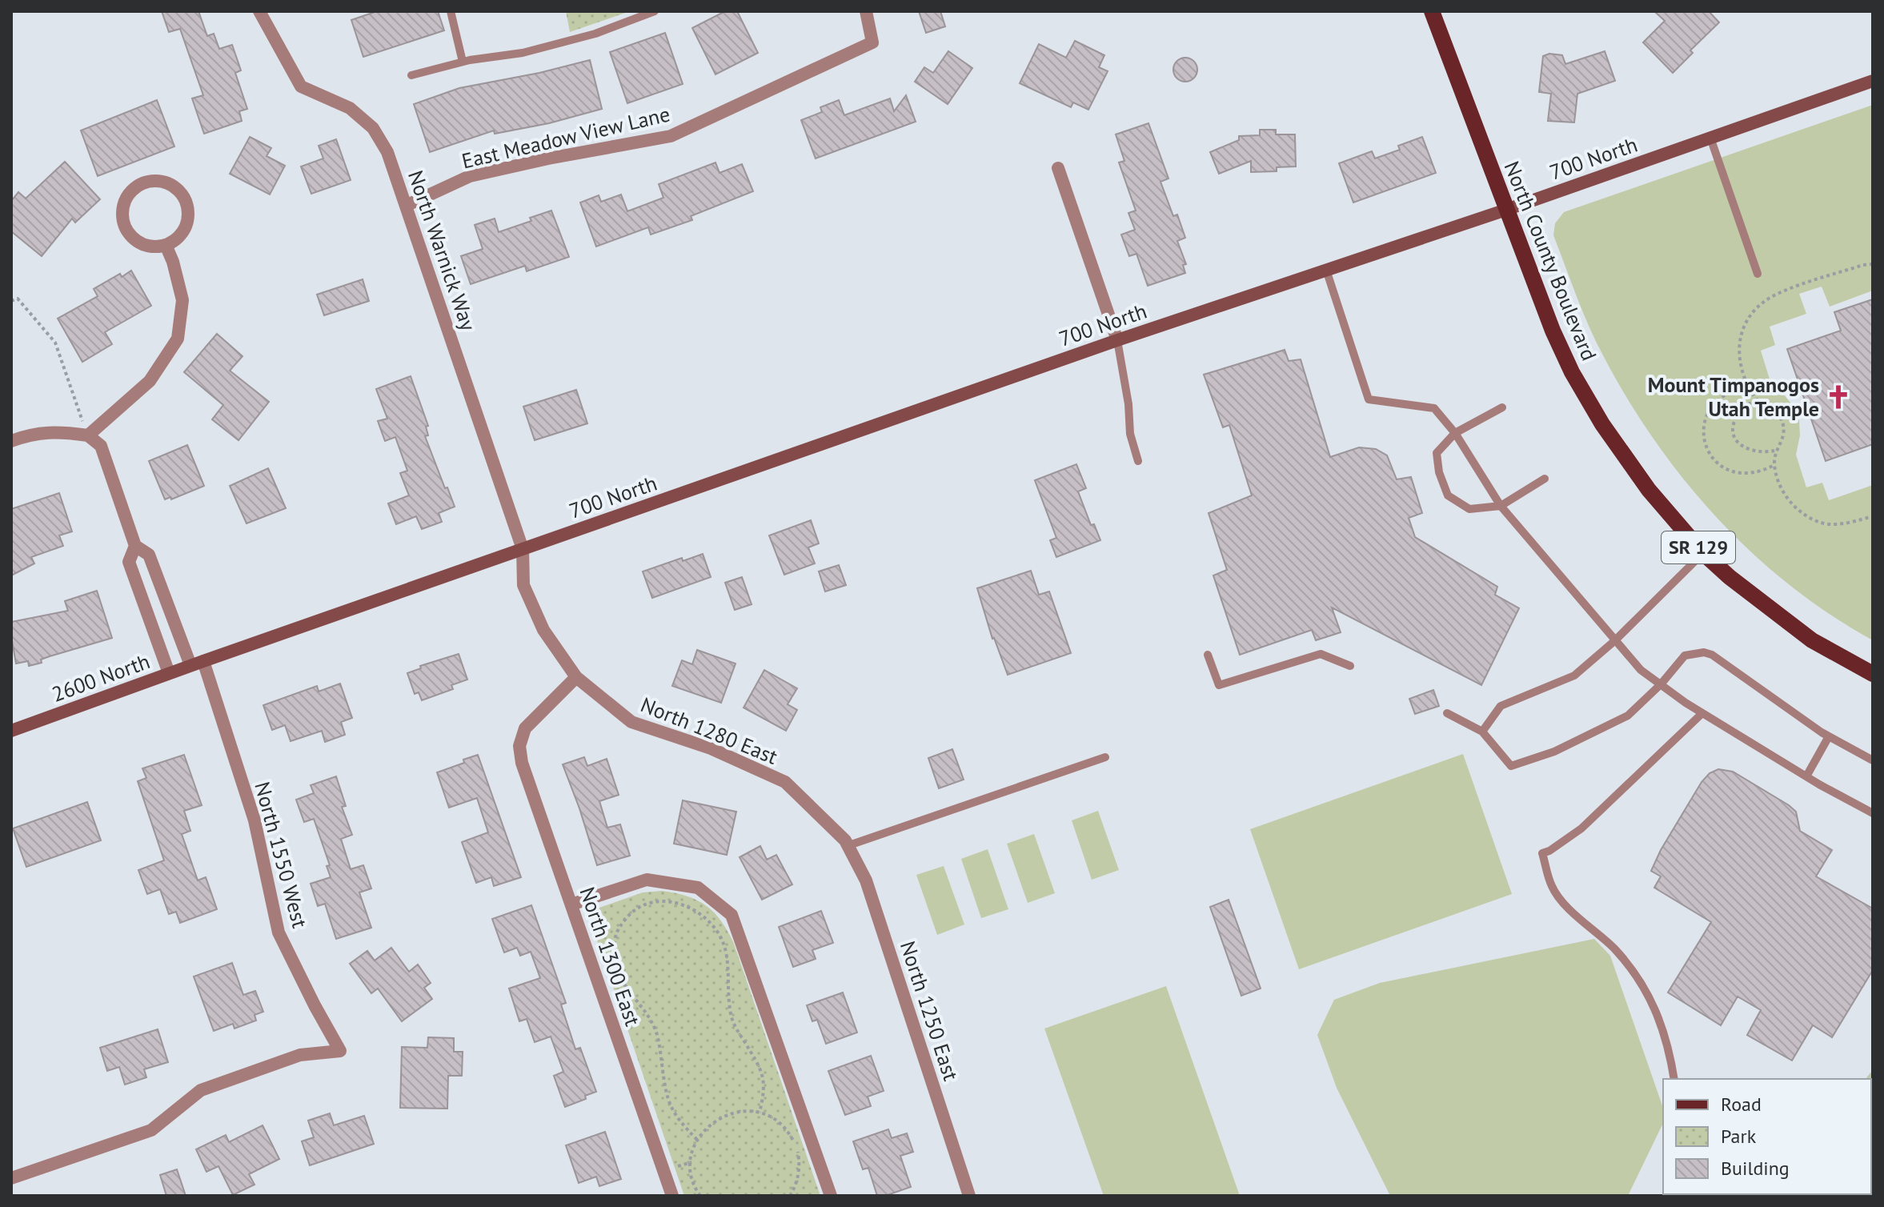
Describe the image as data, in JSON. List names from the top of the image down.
{
  "streets": {
    "main road": ["North County Boulevard", "SR 129"],
    "street": [
      "East Meadow View Lane",
      "700 North",
      "North Warnick Way",
      "2600 North",
      "North 1280 East",
      "North 1550 West",
      "North 1300 East",
      "North 1250 East"
    ]
  },
  "crossings": [
    ["East Meadow View Lane", "North Warnick Way"],
    ["700 North", "North Warnick Way"],
    ["700 North", "North County Boulevard"],
    ["700 North", "2600 North"],
    ["700 North", "North 1280 East"],
    ["North Warnick Way", "North 1280 East"],
    ["2600 North", "North 1550 West"],
    ["North 1280 East", "North 1300 East"],
    ["North 1280 East", "North 1250 East"]
  ],
  "places": {
    "church": ["Mount Timpanogos Utah Temple"]
  },
  "legend": ["Road", "Park", "Building"]
}
